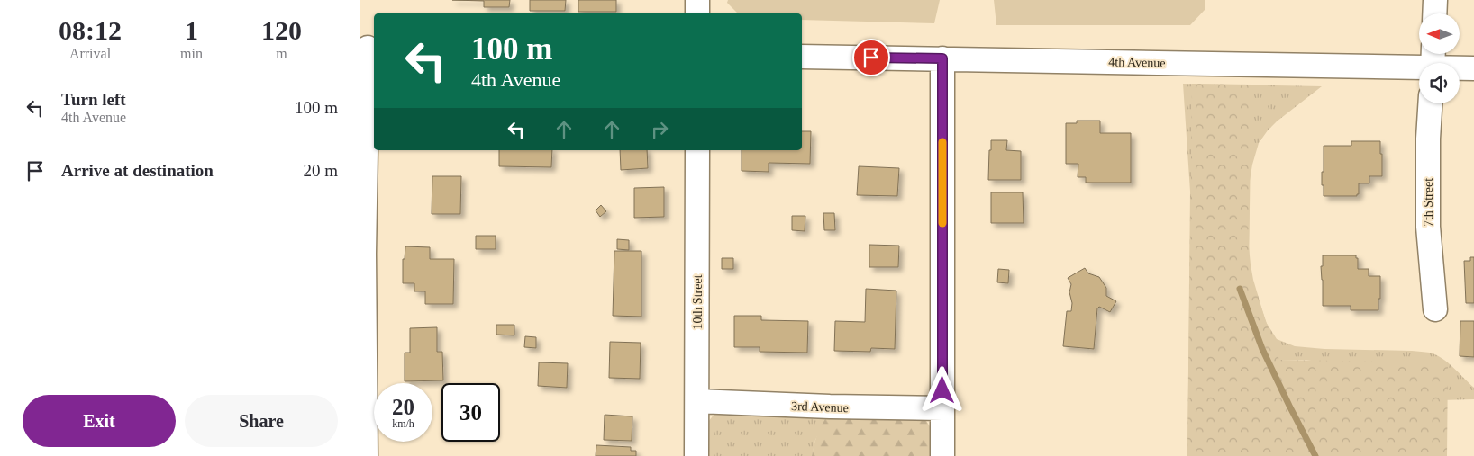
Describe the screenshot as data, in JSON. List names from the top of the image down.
{
  "streets": {
    "street": [
      "4th Avenue",
      "7th Street",
      "10th Street",
      "3rd Avenue"
    ]
  },
  "crossings": [
    ["10th Street", "3rd Avenue"]
  ],
  "north": "left",
  "page": {
    "eta": [
      "08:12",
      "Arrival",
      "1",
      "min",
      "120",
      "m"
    ],
    "turn": ["100 m", "4th Avenue"],
    "list": [
      {
        "name": "Turn left",
        "note": "4th Avenue",
        "value": "100 m"
      },
      {
        "name": "Arrive at destination",
        "value": "20 m"
      }
    ],
    "speed": "20 km/h",
    "limit": "30",
    "buttons": ["Exit", "Share"]
  }
}
